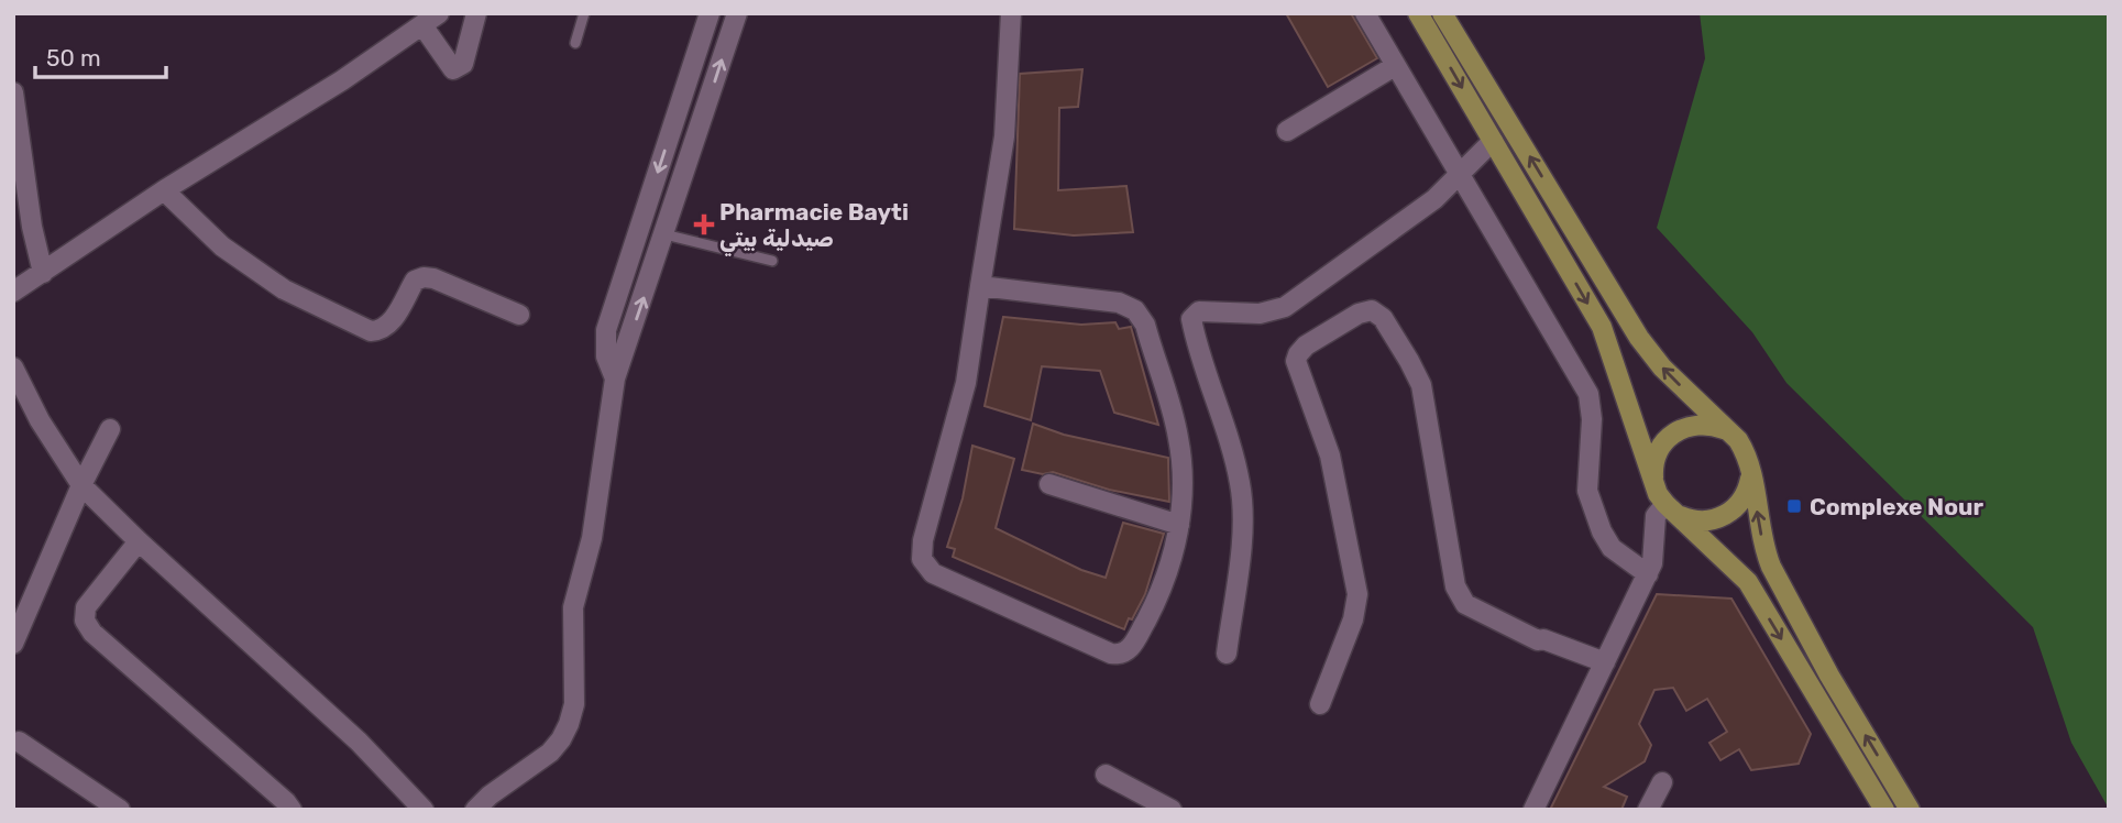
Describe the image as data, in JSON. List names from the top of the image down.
{
  "places": {
    "health": ["Pharmacie Bayti صيدلية بيتي"],
    "transit": ["Complexe Nour"]
  },
  "scale_bar": "50 m"
}
